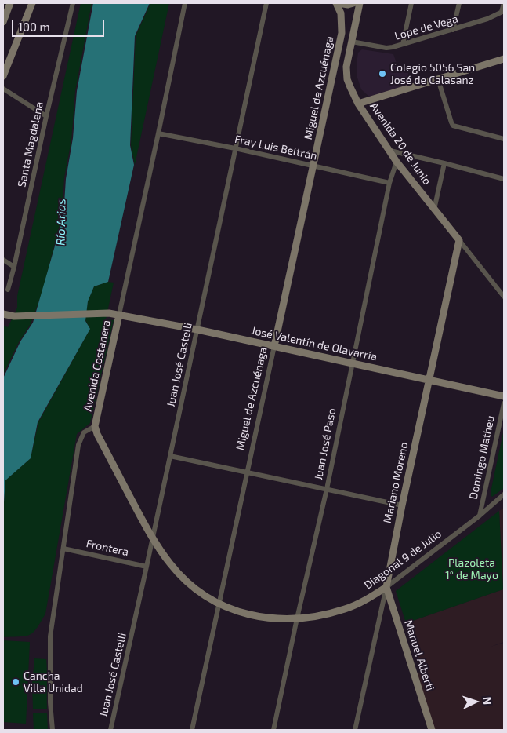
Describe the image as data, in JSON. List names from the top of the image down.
{
  "streets": {
    "street": [
      "Lope de Vega",
      "Miguel de Azcuénaga",
      "Avenida 20 de Junio",
      "Santa Magdalena",
      "Fray Luis Beltrán",
      "José Valentín de Olavarría",
      "Juan José Castelli",
      "Avenida Costanera",
      "Juan José Paso",
      "Domingo Matheu",
      "Mariano Moreno",
      "Frontera",
      "Diagonal 9 de Julio",
      "Manuel Alberti"
    ]
  },
  "crossings": [
    ["Lope de Vega", "Avenida 20 de Junio"],
    ["Miguel de Azcuénaga", "Fray Luis Beltrán"],
    ["Miguel de Azcuénaga", "José Valentín de Olavarría"],
    ["Miguel de Azcuénaga", "Diagonal 9 de Julio"],
    ["Avenida 20 de Junio", "Juan José Paso"],
    ["Avenida 20 de Junio", "Mariano Moreno"],
    ["Fray Luis Beltrán", "Juan José Castelli"],
    ["Fray Luis Beltrán", "Avenida Costanera"],
    ["Fray Luis Beltrán", "Juan José Paso"],
    ["José Valentín de Olavarría", "Juan José Castelli"],
    ["José Valentín de Olavarría", "Avenida Costanera"],
    ["José Valentín de Olavarría", "Juan José Paso"],
    ["José Valentín de Olavarría", "Mariano Moreno"],
    ["Juan José Castelli", "Frontera"],
    ["Juan José Castelli", "Diagonal 9 de Julio"],
    ["Avenida Costanera", "Frontera"],
    ["Avenida Costanera", "Diagonal 9 de Julio"],
    ["Juan José Paso", "Diagonal 9 de Julio"],
    ["Domingo Matheu", "Diagonal 9 de Julio"],
    ["Mariano Moreno", "Diagonal 9 de Julio"],
    ["Mariano Moreno", "Manuel Alberti"],
    ["Diagonal 9 de Julio", "Manuel Alberti"]
  ],
  "water": ["Río Arias"],
  "parks": ["Plazoleta 1° de Mayo"],
  "places": ["Colegio 5056 San José de Calasanz", "Cancha Villa Unidad"],
  "scale_bar": "100 m",
  "north": "right"
}
